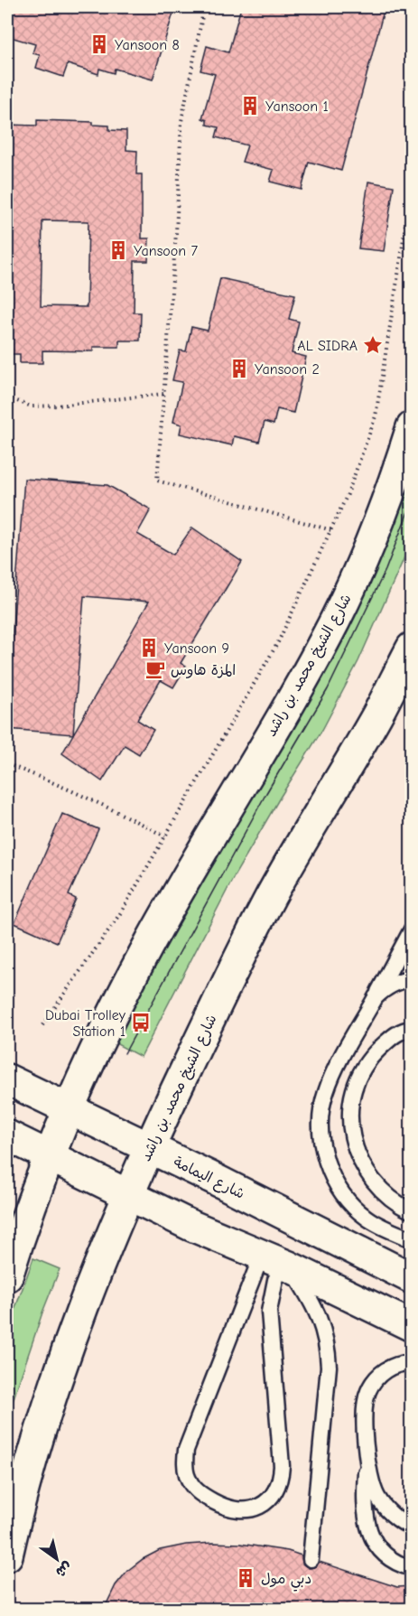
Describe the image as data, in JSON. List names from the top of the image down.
{
  "streets": {
    "main road": ["شارع الشيخ محمد بن راشد", "شارع اليمامة"]
  },
  "crossings": [
    ["شارع الشيخ محمد بن راشد", "شارع اليمامة"]
  ],
  "places": {
    "building": [
      "Yansoon 8",
      "Yansoon 1",
      "Yansoon 7",
      "Yansoon 2",
      "Yansoon 9",
      "دبي مول"
    ],
    "place": ["AL SIDRA"],
    "cafe": ["المزة هاوس"],
    "bus stop": ["Dubai Trolley Station 1"]
  },
  "north": "bottom right"
}
